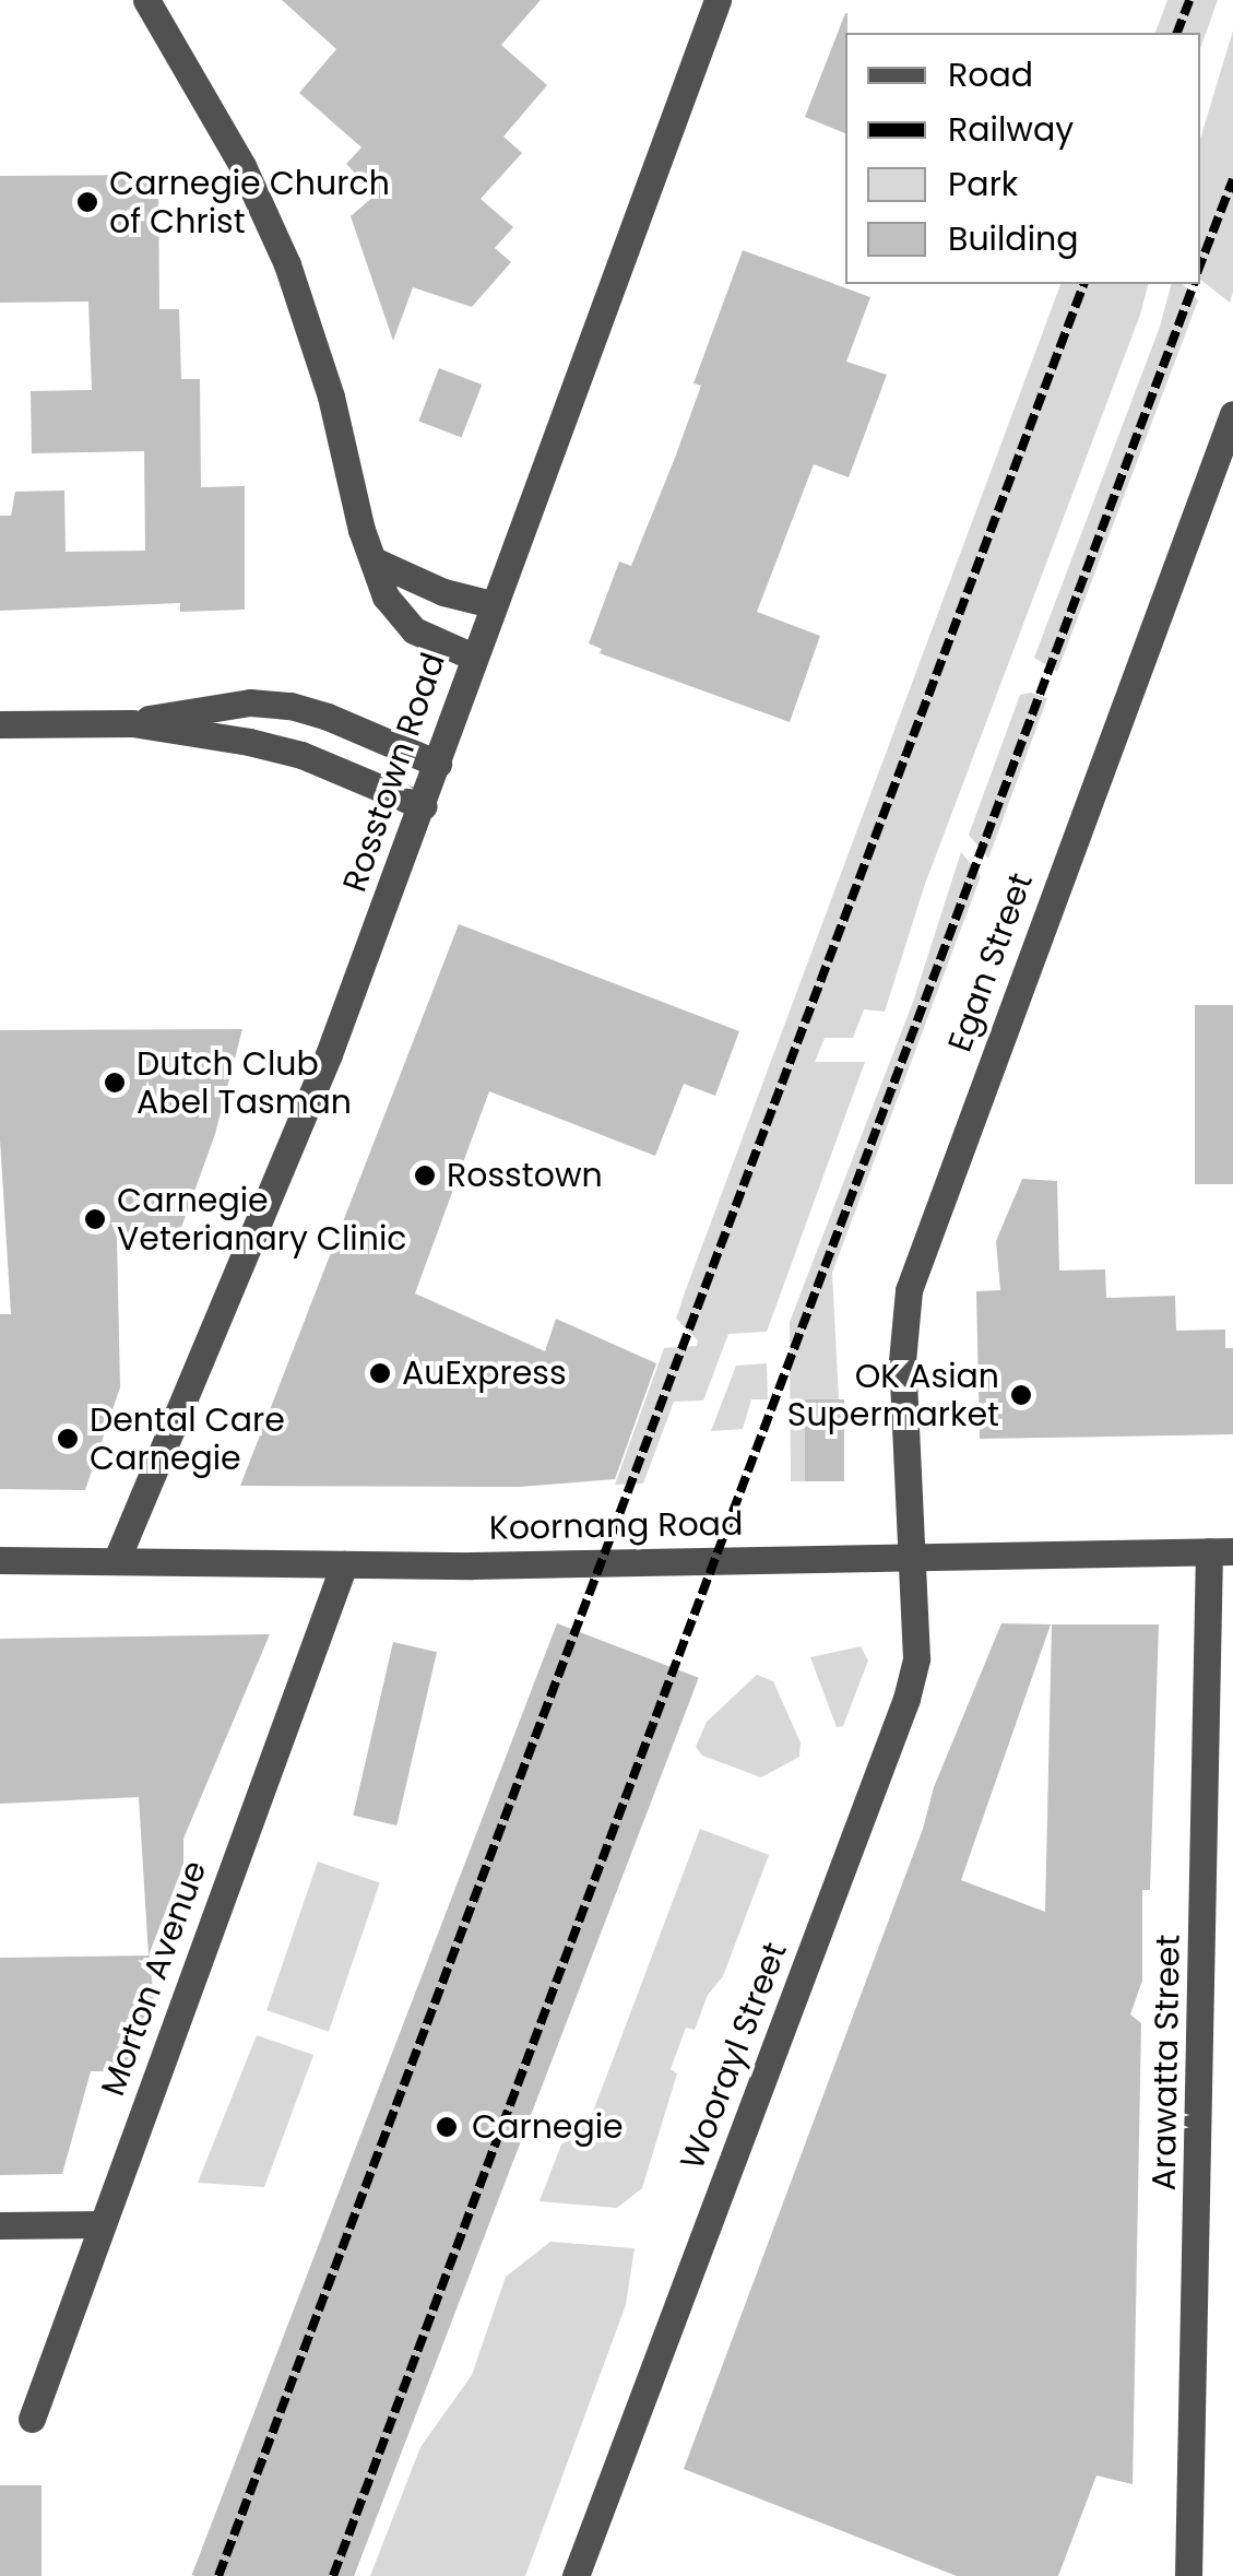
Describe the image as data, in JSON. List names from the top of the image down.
{
  "streets": {
    "street": [
      "Rosstown Road",
      "Egan Street",
      "Koornang Road",
      "Morton Avenue",
      "Woorayl Street",
      "Arawatta Street"
    ]
  },
  "crossings": [
    ["Rosstown Road", "Koornang Road"],
    ["Egan Street", "Koornang Road"],
    ["Egan Street", "Woorayl Street"],
    ["Koornang Road", "Morton Avenue"],
    ["Koornang Road", "Woorayl Street"],
    ["Koornang Road", "Arawatta Street"]
  ],
  "places": [
    "Carnegie Church of Christ",
    "Dutch Club Abel Tasman",
    "Rosstown",
    "Carnegie Veterianary Clinic",
    "AuExpress",
    "OK Asian Supermarket",
    "Dental Care Carnegie",
    "Carnegie"
  ],
  "legend": [
    "Road",
    "Railway",
    "Park",
    "Building"
  ]
}
